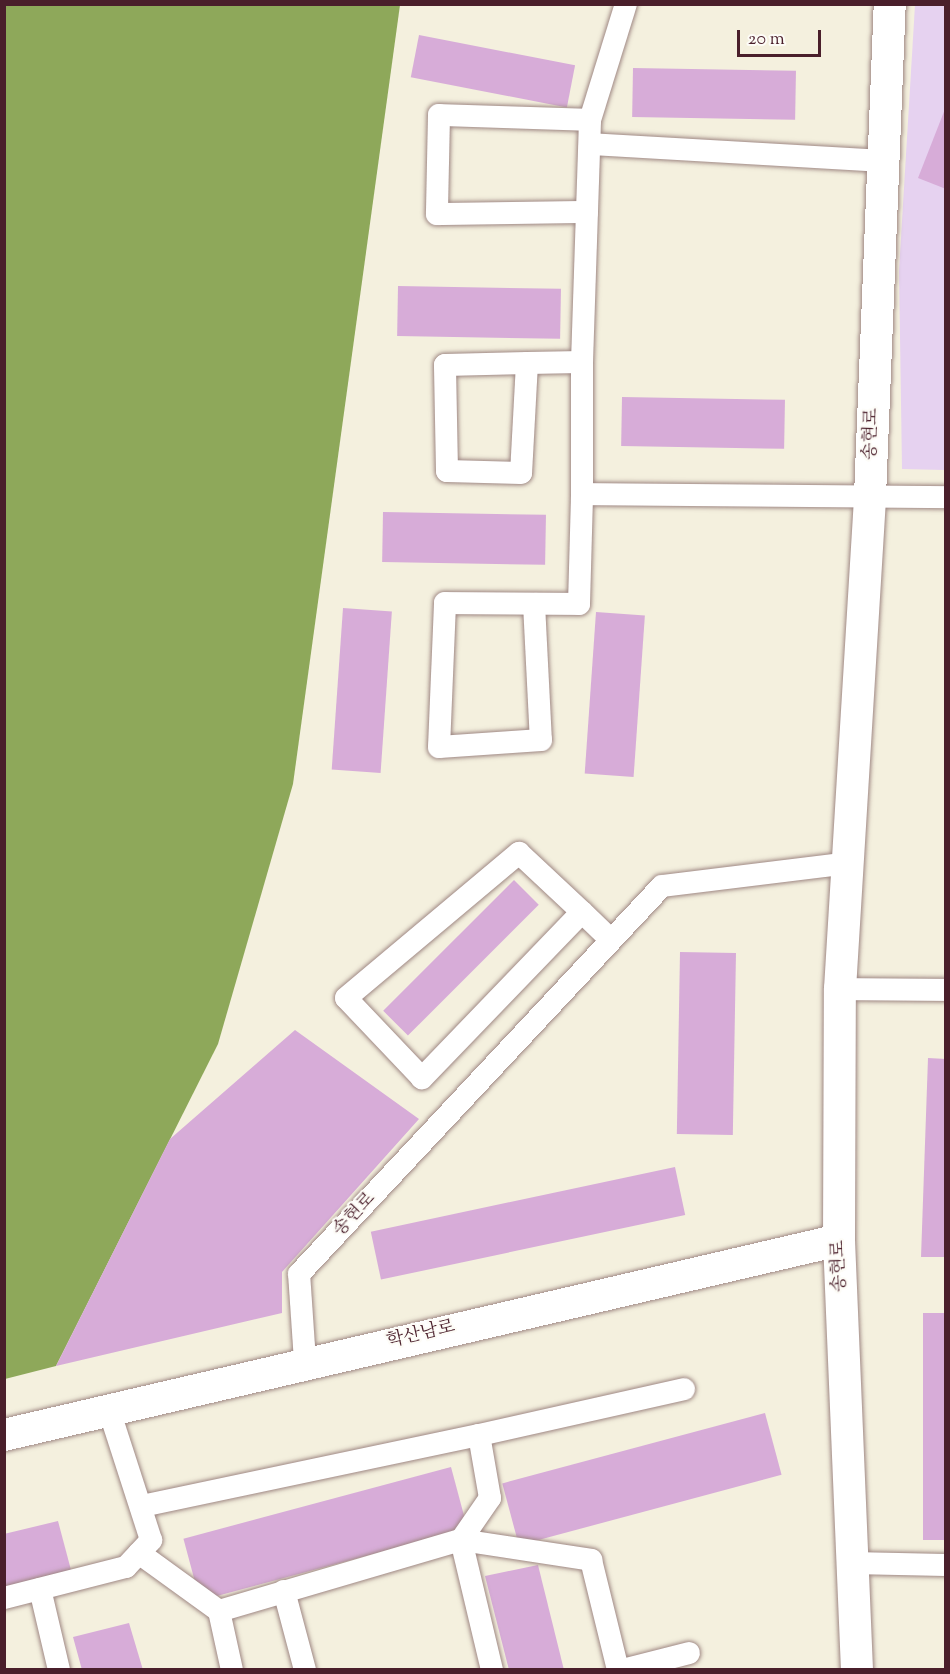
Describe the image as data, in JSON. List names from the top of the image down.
{
  "streets": {
    "main road": ["송현로", "학산남로"]
  },
  "crossings": [
    ["송현로", "학산남로"]
  ],
  "scale_bar": "20 m"
}
